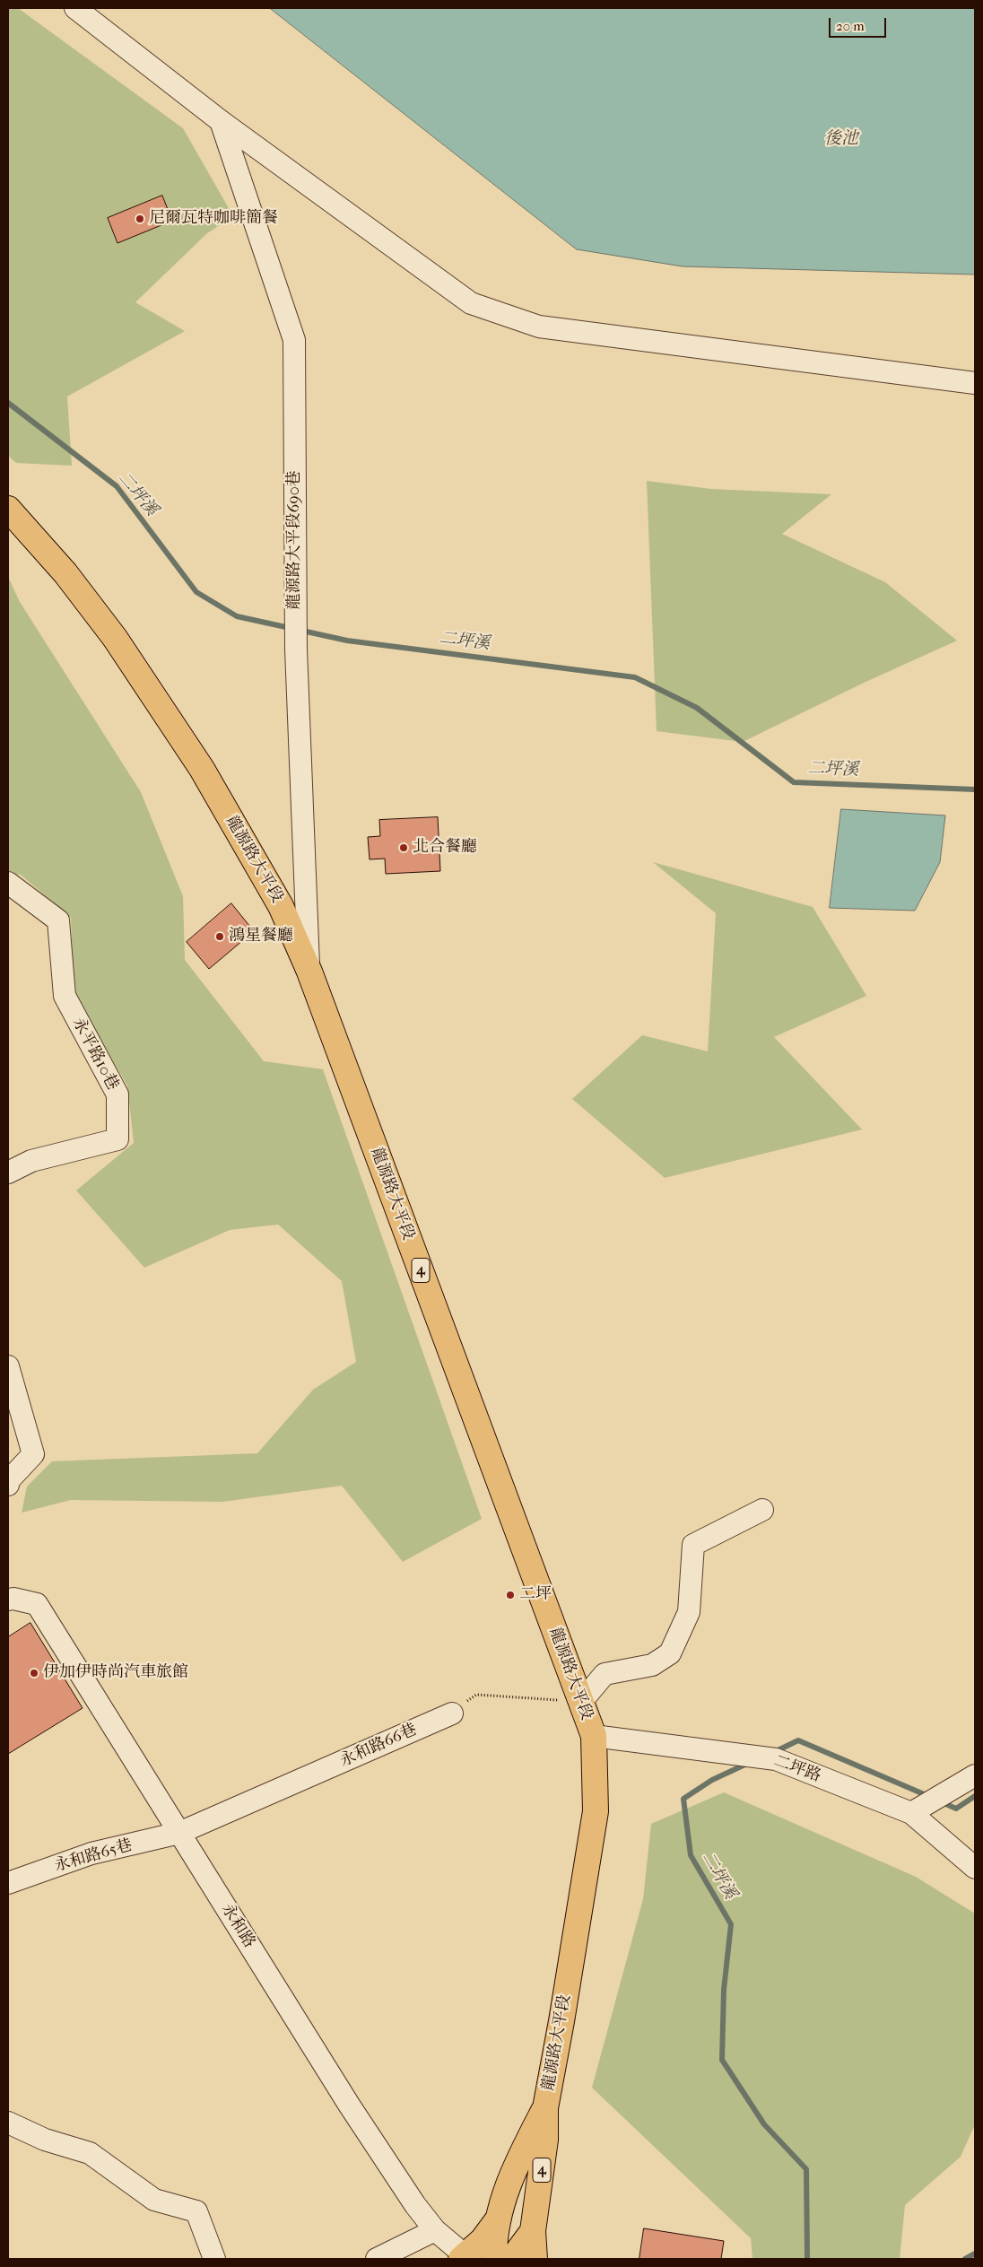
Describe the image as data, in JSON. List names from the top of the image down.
{
  "streets": {
    "main road": ["龍源路大平段", "4"],
    "street": [
      "龍源路大平段690巷",
      "永平路10巷",
      "永和路66巷",
      "二坪路",
      "永和路65巷",
      "永和路"
    ]
  },
  "crossings": [
    ["龍源路大平段690巷", "龍源路大平段"],
    ["龍源路大平段", "4"],
    ["龍源路大平段", "二坪路"],
    ["4", "永和路"],
    ["永和路66巷", "永和路65巷"],
    ["永和路66巷", "永和路"],
    ["永和路65巷", "永和路"]
  ],
  "water": ["後池", "二坪溪"],
  "places": [
    "尼爾瓦特咖啡簡餐",
    "北合餐廳",
    "鴻星餐廳",
    "二坪",
    "伊加伊時尚汽車旅館"
  ],
  "scale_bar": "20 m"
}
